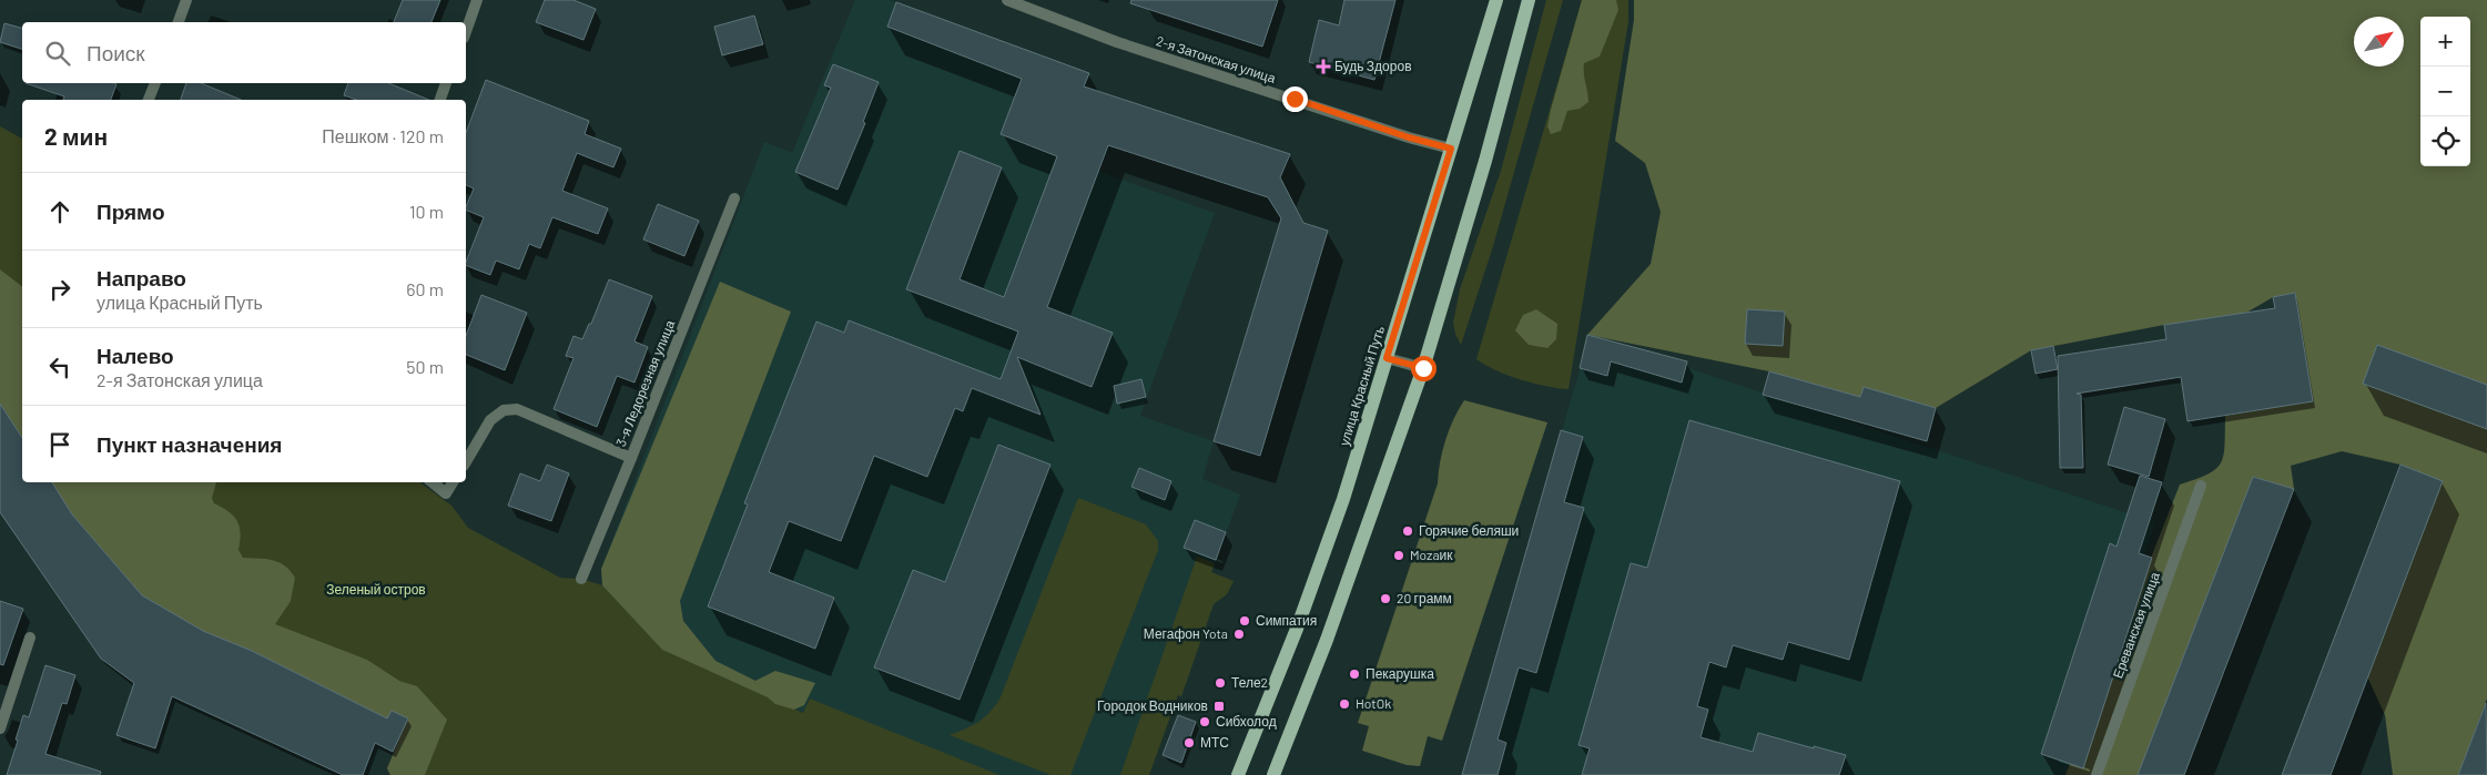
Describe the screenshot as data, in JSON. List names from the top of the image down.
{
  "streets": {
    "main road": ["улица Красный Путь"],
    "street": ["2-я Затонская улица", "3-я Ледорезная улица", "Ереванская улица"]
  },
  "crossings": [
    ["2-я Затонская улица", "улица Красный Путь"]
  ],
  "parks": ["Зеленый остров"],
  "places": {
    "health": ["Будь Здоров"],
    "other": [
      "Горячие беляши",
      "Mozaик",
      "20 грамм",
      "Симпатия",
      "Мегафон Yota",
      "Пекарушка",
      "Теле2",
      "HotOk",
      "Сибхолод",
      "МТС"
    ],
    "transit": ["Городок Водников"]
  },
  "north": "top right",
  "page": {
    "map_buttons": ["+", "−"],
    "search": "Поиск",
    "heading": ["2 мин", "Пешком · 120 m"],
    "list": [
      ["Прямо", "10 m"],
      ["Направо", "улица Красный Путь", "60 m"],
      ["Налево", "2-я Затонская улица", "50 m"],
      "Пункт назначения"
    ]
  }
}
